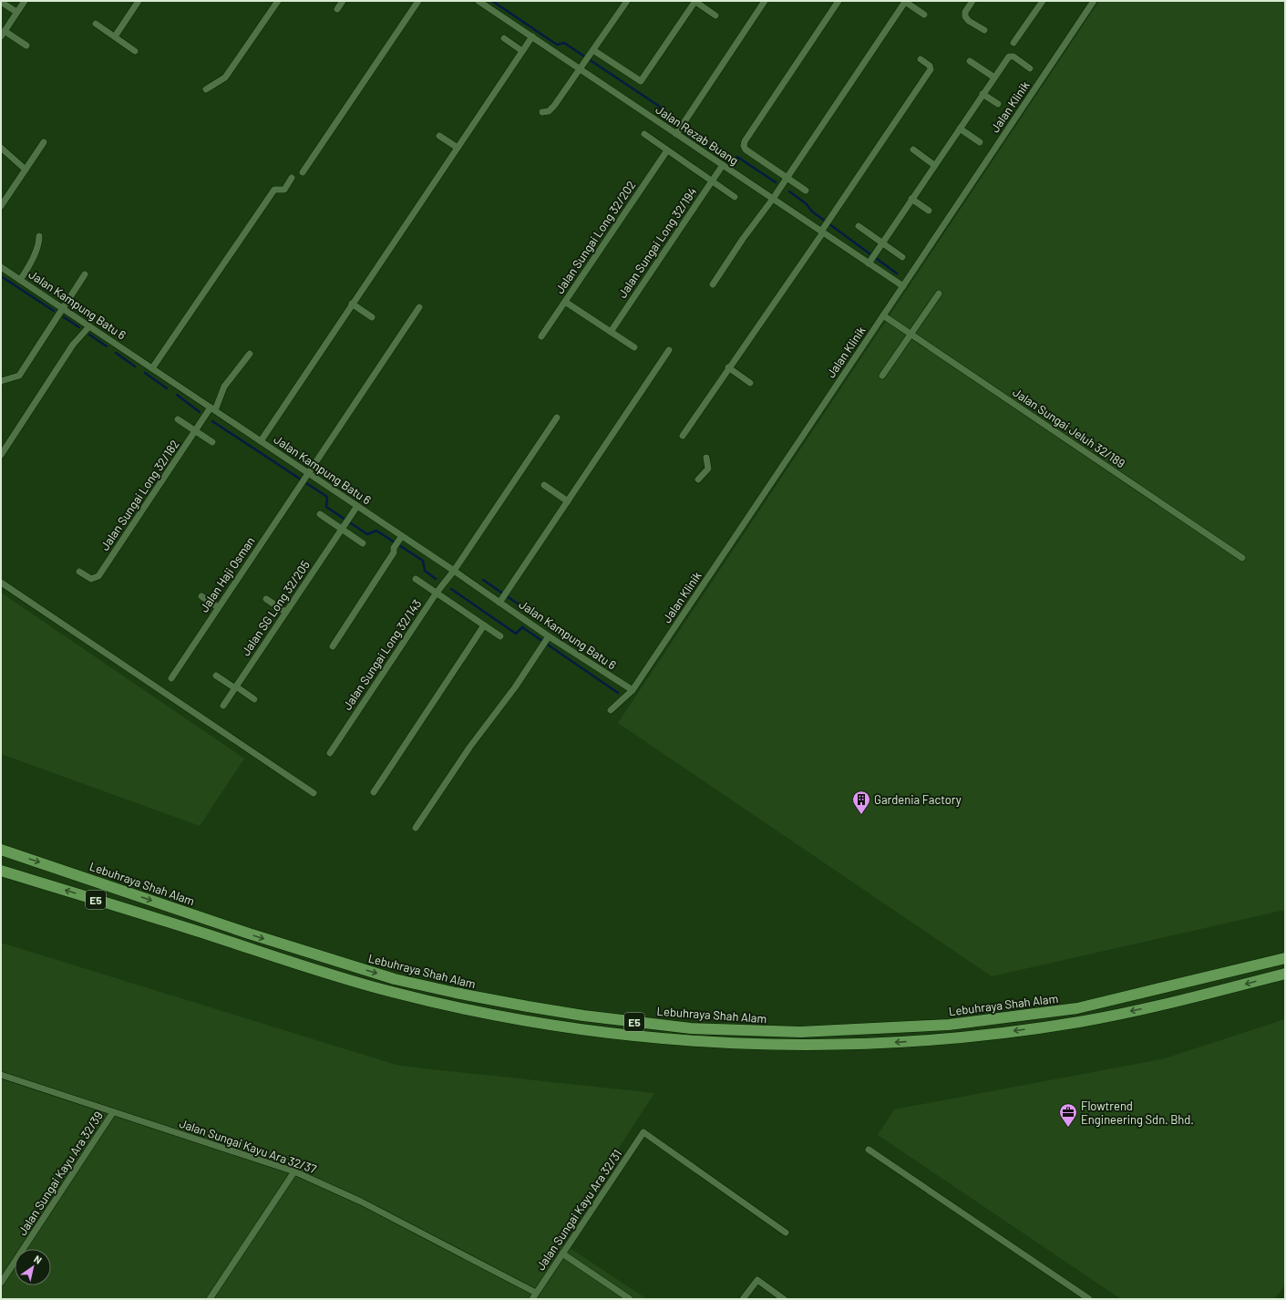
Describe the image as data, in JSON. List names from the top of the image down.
{
  "streets": {
    "highway": ["Lebuhraya Shah Alam", "E5"],
    "street": [
      "Jalan Klinik",
      "Jalan Rezab Buang",
      "Jalan Sungai Long 32/202",
      "Jalan Sungai Long 32/194",
      "Jalan Kampung Batu 6",
      "Jalan Sungai Jeluh 32/189",
      "Jalan Sungai Long 32/182",
      "Jalan Haji Osman",
      "Jalan SG Long 32/205",
      "Jalan Sungai Long 32/143",
      "Jalan Sungai Kayu Ara 32/37",
      "Jalan Sungai Kayu Ara 32/39",
      "Jalan Sungai Kayu Ara 32/31"
    ]
  },
  "crossings": [
    ["Jalan Klinik", "Jalan Rezab Buang"],
    ["Jalan Klinik", "Jalan Kampung Batu 6"],
    ["Jalan Klinik", "Jalan Sungai Jeluh 32/189"],
    ["Jalan Rezab Buang", "Jalan Sungai Long 32/194"],
    ["Jalan Kampung Batu 6", "Jalan Sungai Long 32/182"],
    ["Jalan Kampung Batu 6", "Jalan Haji Osman"],
    ["Jalan Kampung Batu 6", "Jalan SG Long 32/205"],
    ["Jalan Kampung Batu 6", "Jalan Sungai Long 32/143"],
    ["Jalan Sungai Kayu Ara 32/37", "Jalan Sungai Kayu Ara 32/39"],
    ["Jalan Sungai Kayu Ara 32/37", "Jalan Sungai Kayu Ara 32/31"]
  ],
  "places": {
    "building": ["Gardenia Factory"],
    "office": ["Flowtrend Engineering Sdn. Bhd."]
  },
  "north": "top right"
}
